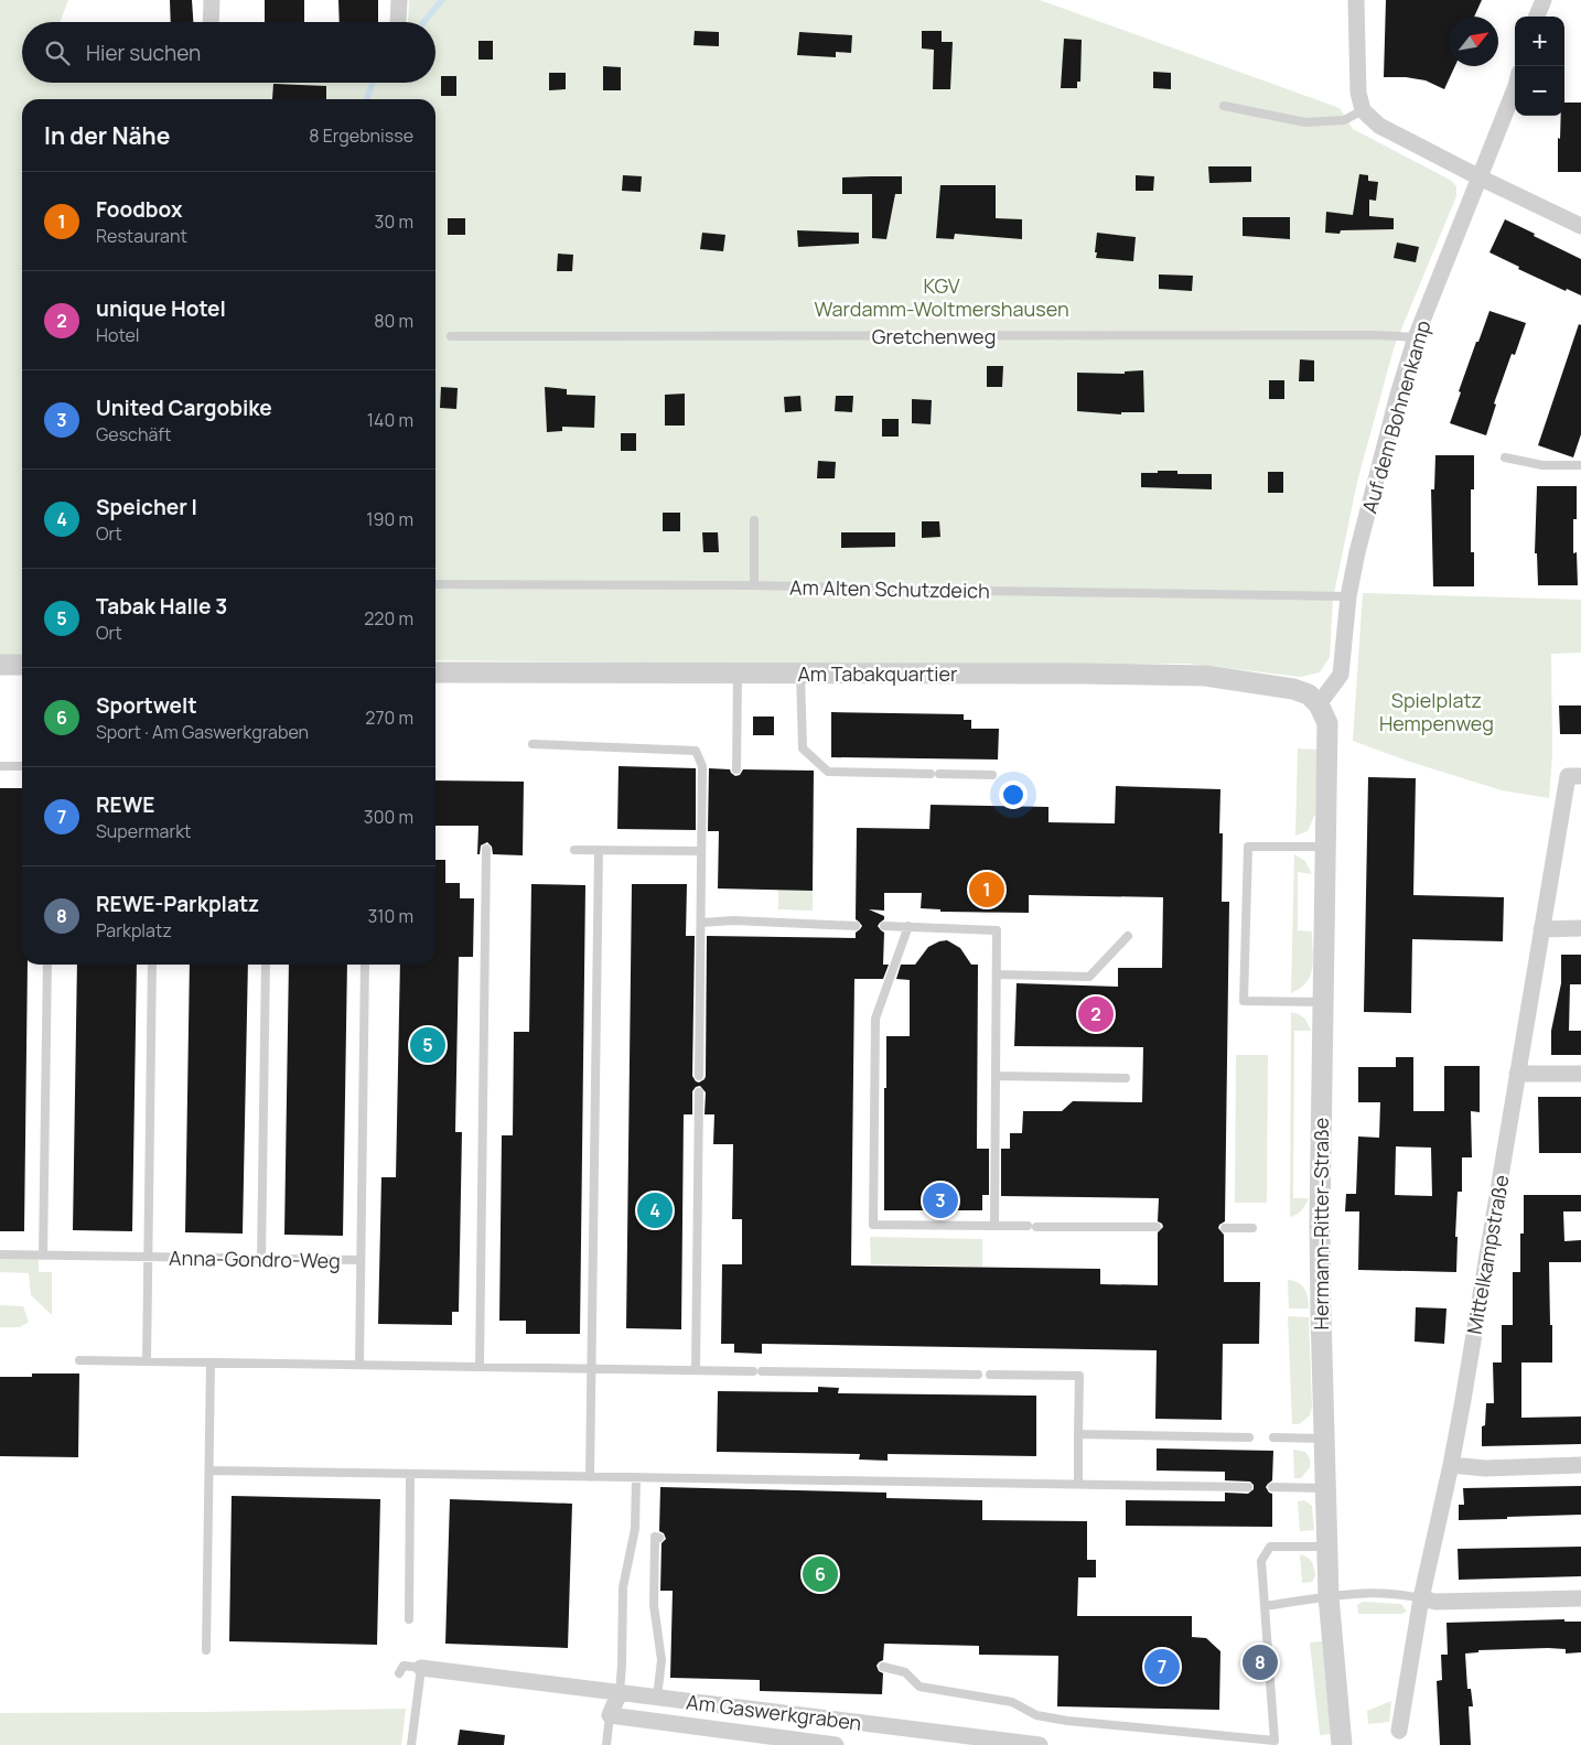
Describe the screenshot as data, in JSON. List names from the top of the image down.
{
  "streets": {
    "street": [
      "Auf dem Bohnenkamp",
      "Am Tabakquartier",
      "Hermann-Ritter-Straße",
      "Mittelkampstraße",
      "Am Gaswerkgraben"
    ],
    "lane": ["Gretchenweg", "Am Alten Schutzdeich", "Anna-Gondro-Weg"]
  },
  "crossings": [
    ["Gretchenweg", "Auf dem Bohnenkamp"],
    ["Auf dem Bohnenkamp", "Am Alten Schutzdeich"],
    ["Auf dem Bohnenkamp", "Am Tabakquartier"],
    ["Auf dem Bohnenkamp", "Hermann-Ritter-Straße"],
    ["Am Tabakquartier", "Hermann-Ritter-Straße"]
  ],
  "parks": ["KGV Wardamm-Woltmershausen", "Spielplatz Hempenweg"],
  "north": "top right",
  "page": {
    "map_buttons": ["+", "−"],
    "search": "Hier suchen",
    "heading": ["In der Nähe", "8 Ergebnisse"],
    "list": [
      {
        "mark": "1",
        "name": "Foodbox",
        "note": "Restaurant",
        "value": "30 m"
      },
      {
        "mark": "2",
        "name": "unique Hotel",
        "note": "Hotel",
        "value": "80 m"
      },
      {
        "mark": "3",
        "name": "United Cargobike",
        "note": "Geschäft",
        "value": "140 m"
      },
      {
        "mark": "4",
        "name": "Speicher I",
        "note": "Ort",
        "value": "190 m"
      },
      {
        "mark": "5",
        "name": "Tabak Halle 3",
        "note": "Ort",
        "value": "220 m"
      },
      {
        "mark": "6",
        "name": "Sportwelt",
        "note": "Sport · Am Gaswerkgraben",
        "value": "270 m"
      },
      {
        "mark": "7",
        "name": "REWE",
        "note": "Supermarkt",
        "value": "300 m"
      },
      {
        "mark": "8",
        "name": "REWE-Parkplatz",
        "note": "Parkplatz",
        "value": "310 m"
      }
    ],
    "pins": [
      "1",
      "2",
      "5",
      "3",
      "4",
      "6",
      "8",
      "7"
    ]
  }
}
